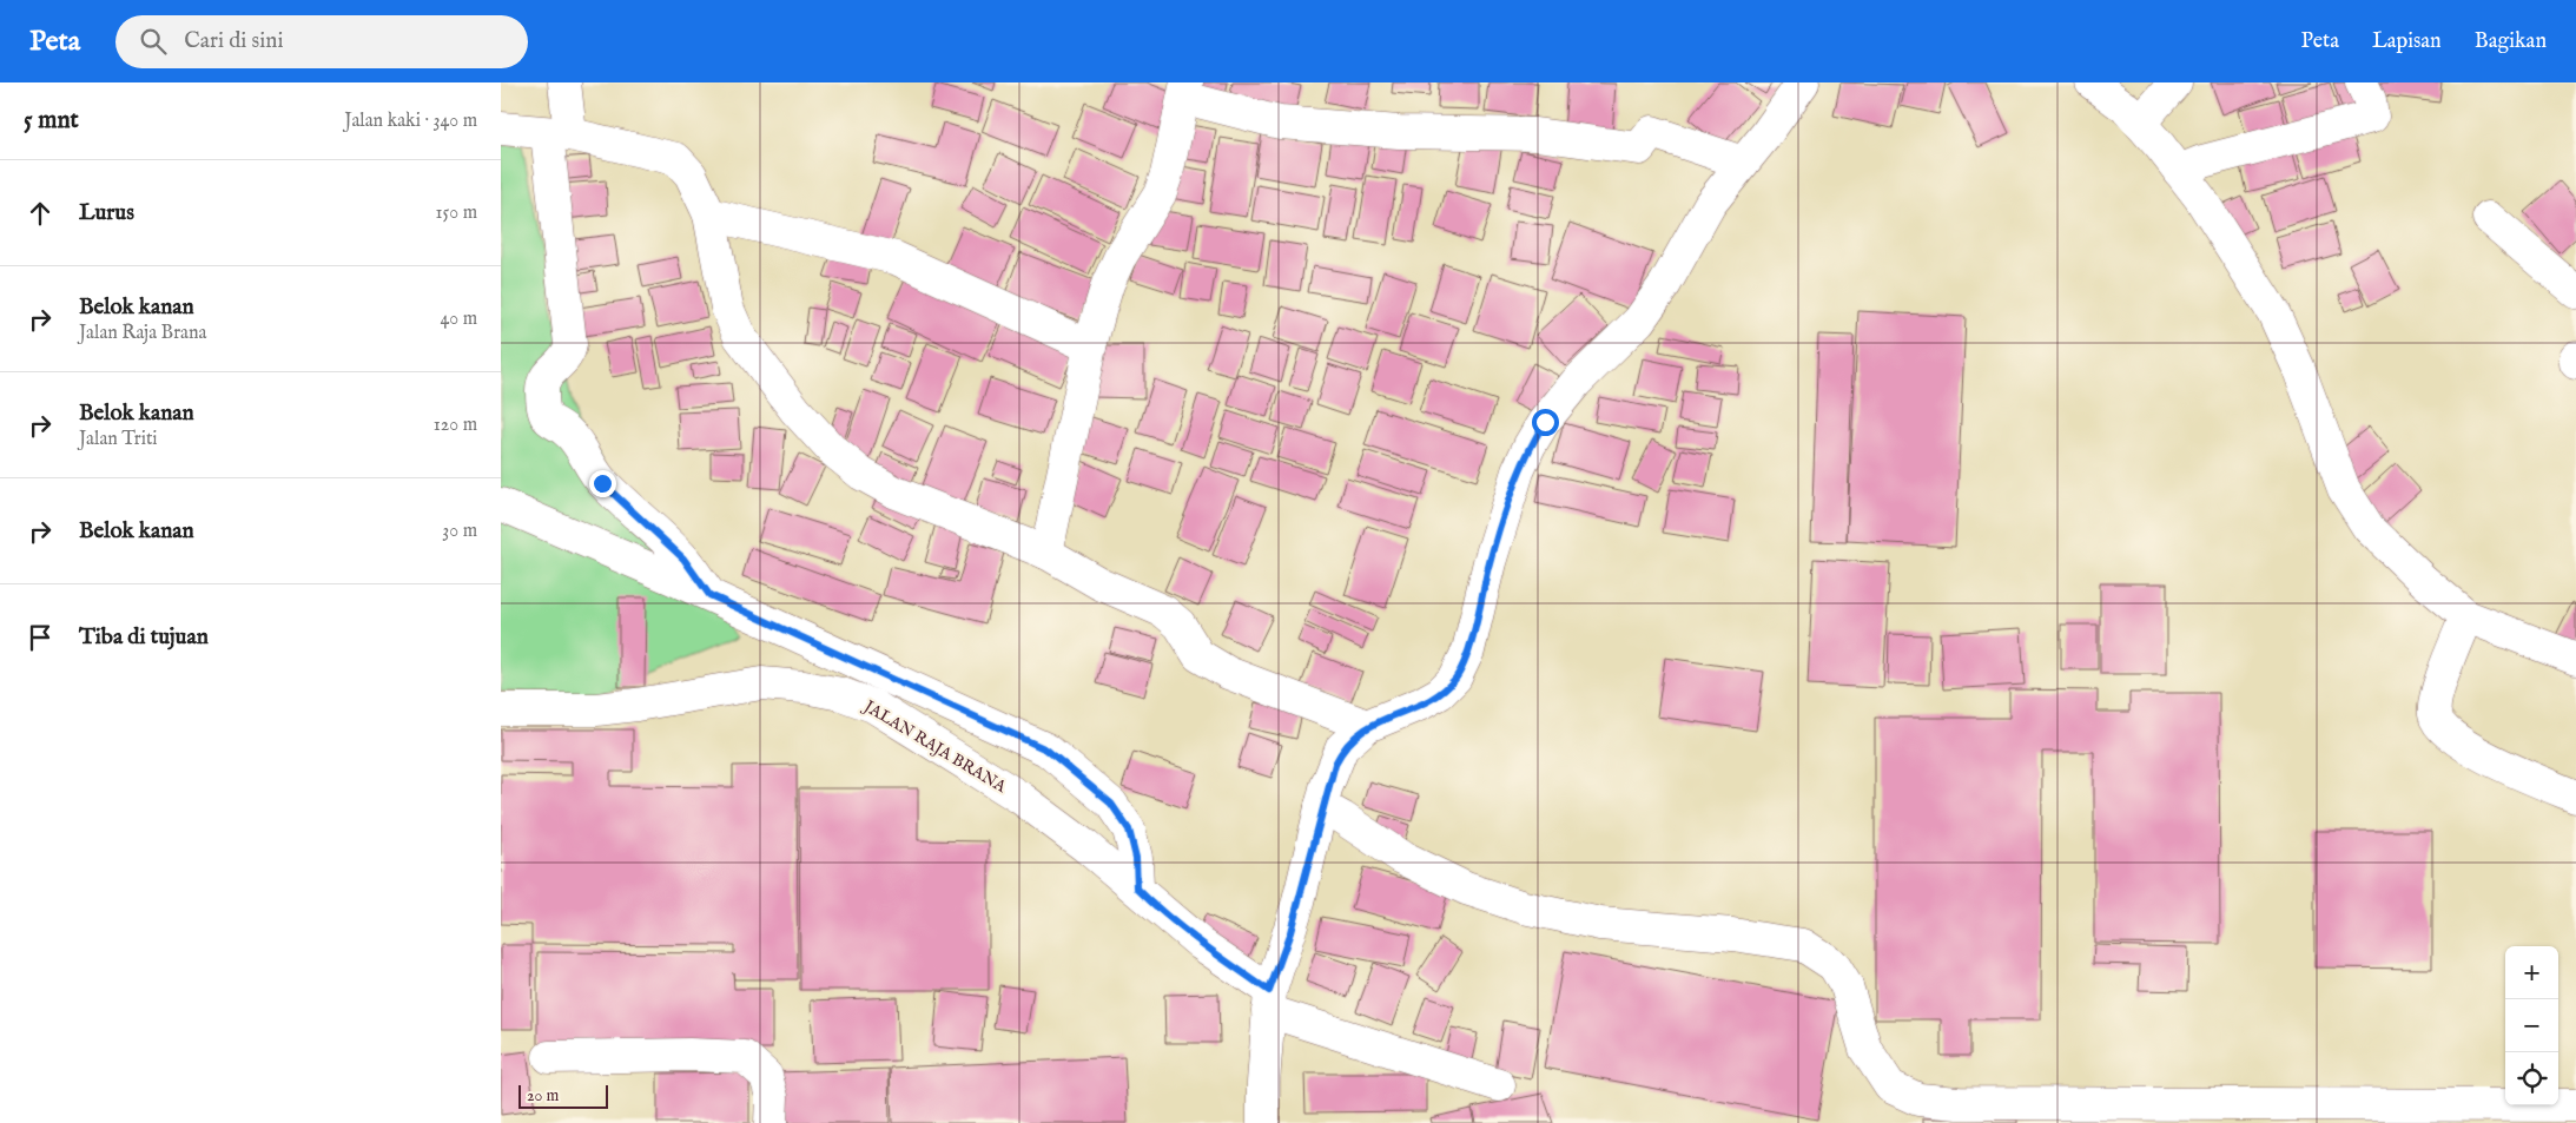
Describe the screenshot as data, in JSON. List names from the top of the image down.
{
  "streets": {
    "street": ["JALAN RAJA BRANA"]
  },
  "scale_bar": "20 m",
  "page": {
    "header": "Peta",
    "search": "Cari di sini",
    "nav": ["Peta", "Lapisan", "Bagikan"],
    "heading": ["5 mnt", "Jalan kaki · 340 m"],
    "list": [
      ["Lurus", "150 m"],
      ["Belok kanan", "Jalan Raja Brana", "40 m"],
      ["Belok kanan", "Jalan Triti", "120 m"],
      ["Belok kanan", "30 m"],
      "Tiba di tujuan"
    ],
    "map_buttons": ["+", "−"],
    "scale": "20 m"
  }
}
